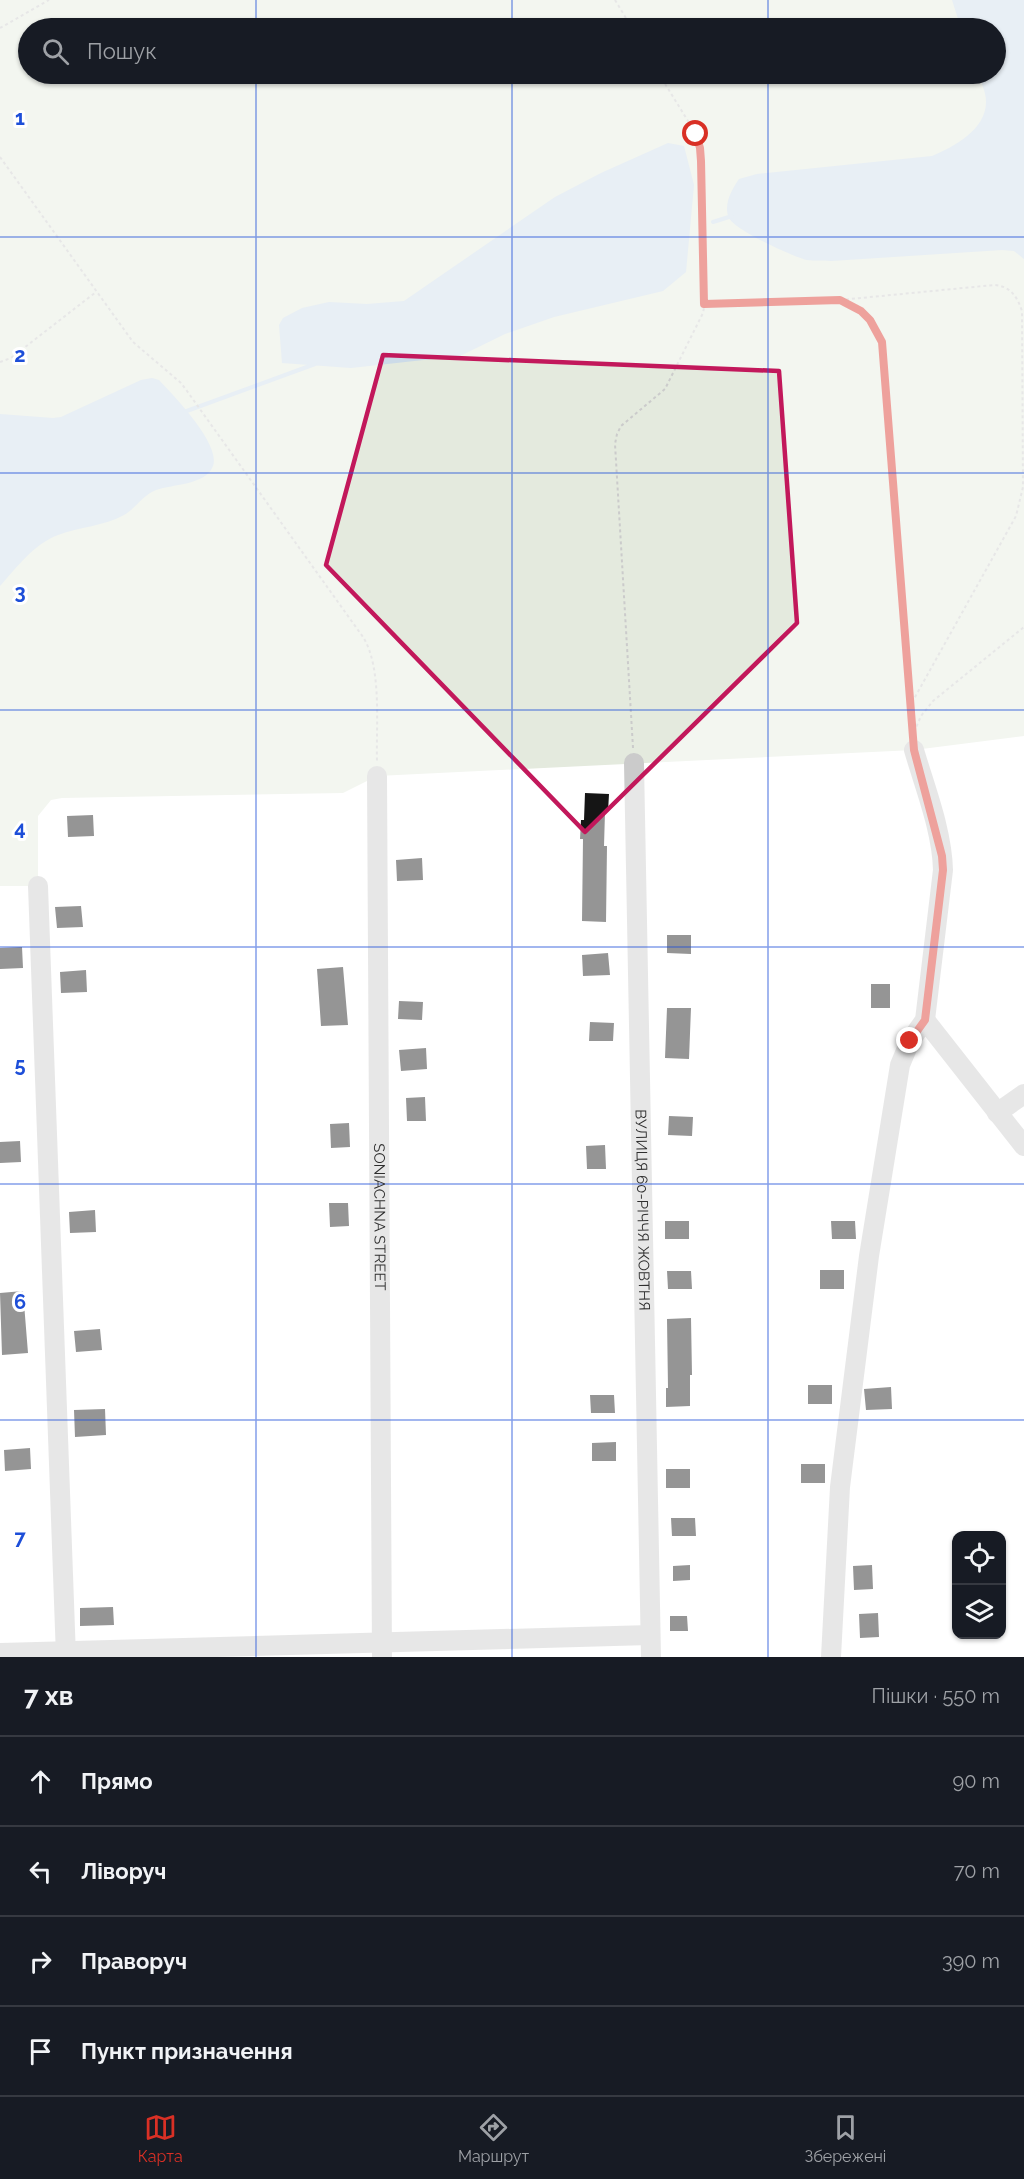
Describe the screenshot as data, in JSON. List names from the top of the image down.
{
  "streets": {
    "street": ["ВУЛИЦЯ 60-РІЧЧЯ ЖОВТНЯ", "SONIACHNA STREET"]
  },
  "page": {
    "search": "Пошук",
    "heading": ["7 хв", "Пішки · 550 m"],
    "list": [
      ["Прямо", "90 m"],
      ["Ліворуч", "70 m"],
      ["Праворуч", "390 m"],
      "Пункт призначення"
    ],
    "nav": ["Карта", "Маршрут", "Збережені"]
  },
  "grid": {
    "rows": [
      "1",
      "2",
      "3",
      "4",
      "5",
      "6",
      "7"
    ]
  }
}
